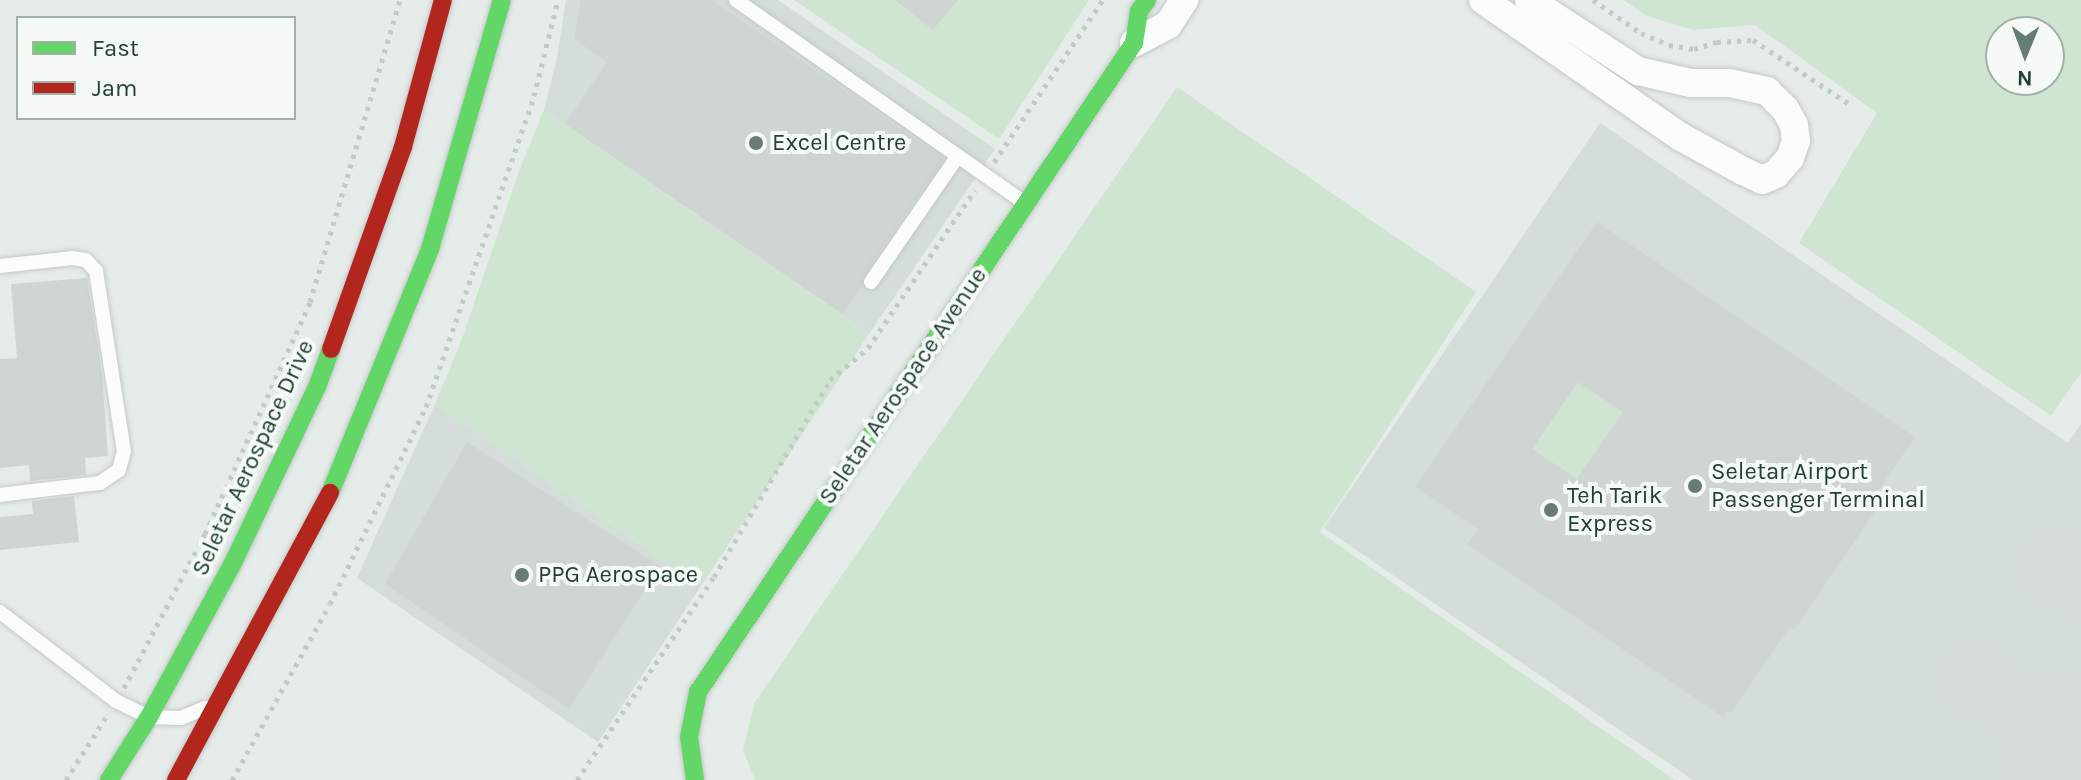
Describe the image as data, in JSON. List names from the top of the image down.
{
  "streets": {
    "street": ["Seletar Aerospace Avenue", "Seletar Aerospace Drive"]
  },
  "places": [
    "Excel Centre",
    "Seletar Airport Passenger Terminal",
    "Teh Tarik Express",
    "PPG Aerospace"
  ],
  "legend": ["Fast", "Jam"],
  "north": "bottom"
}
